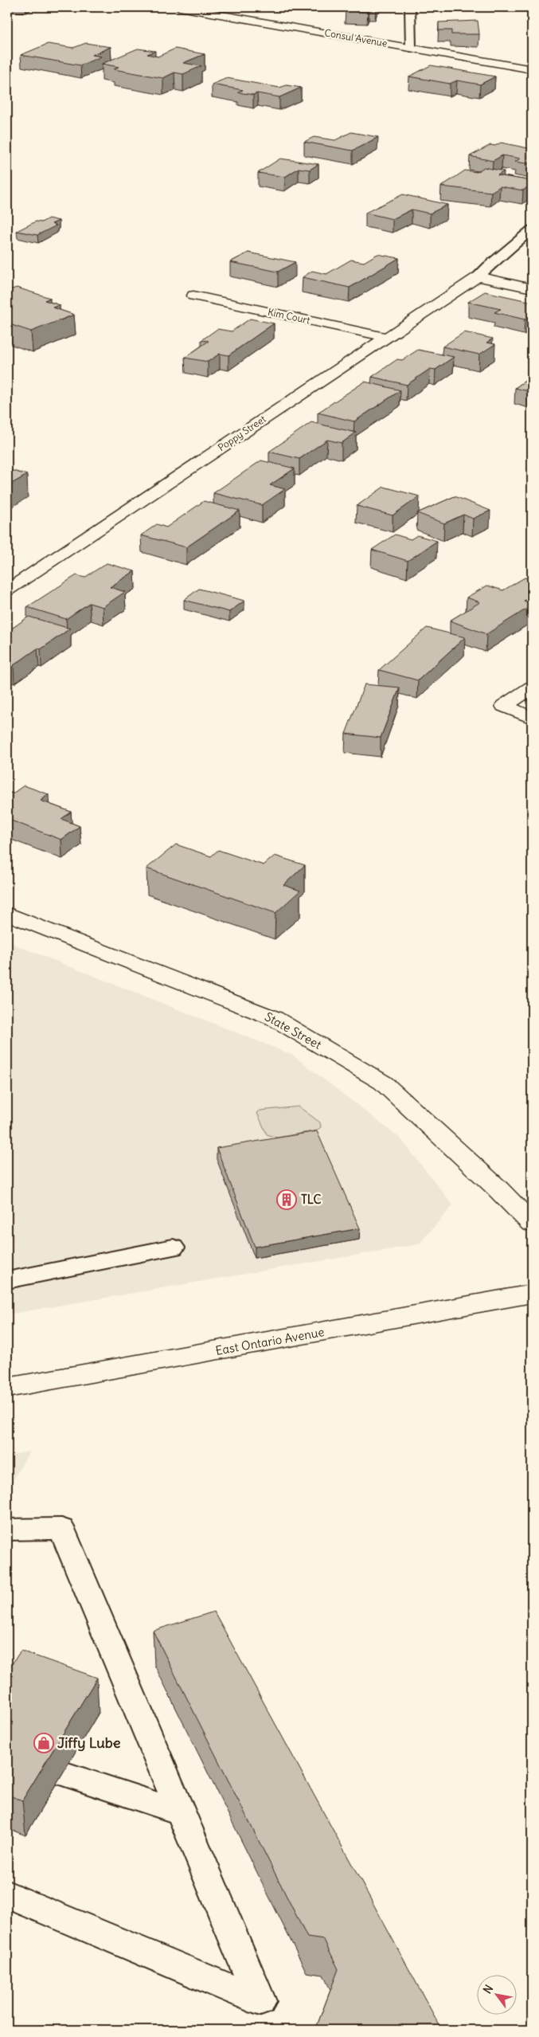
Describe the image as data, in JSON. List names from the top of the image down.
{
  "streets": {
    "street": [
      "Consul Avenue",
      "Kim Court",
      "Poppy Street",
      "State Street",
      "East Ontario Avenue"
    ]
  },
  "crossings": [
    ["Kim Court", "Poppy Street"]
  ],
  "places": {
    "building": ["TLC"],
    "shop": ["Jiffy Lube"]
  },
  "north": "top left"
}
